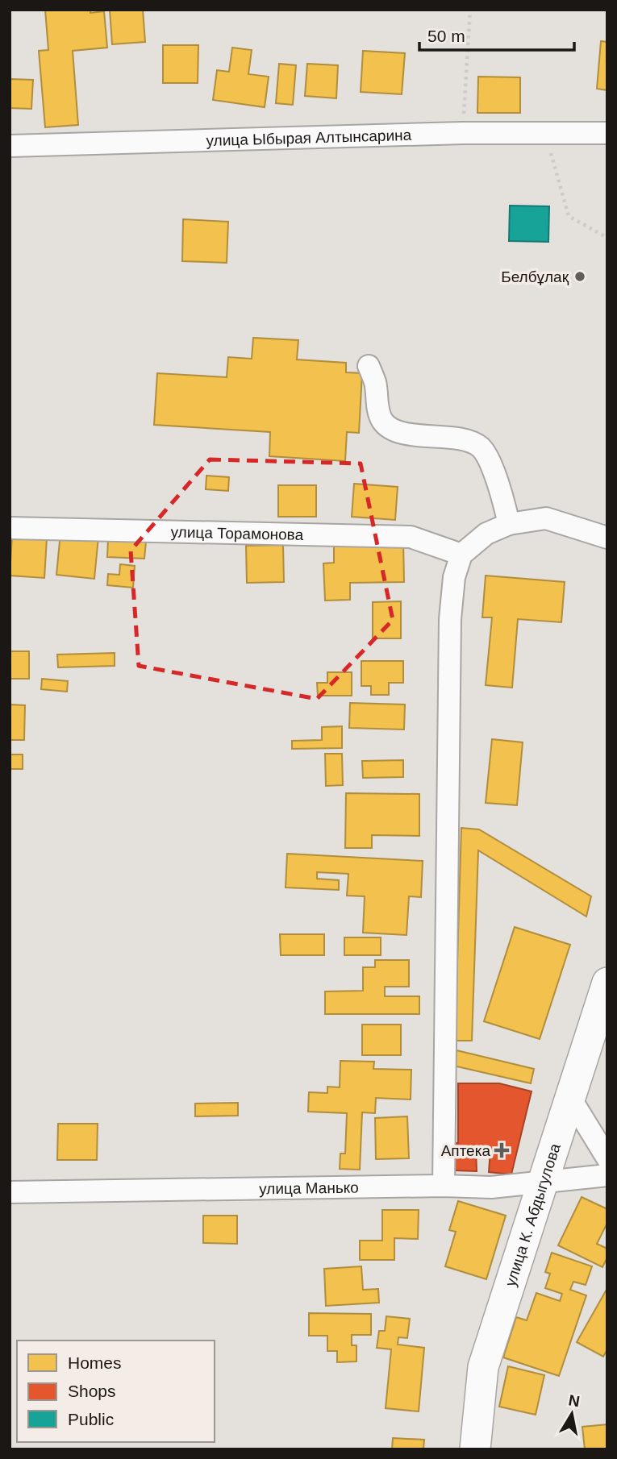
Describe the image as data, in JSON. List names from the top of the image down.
{
  "streets": {
    "street": [
      "улица Ыбырая Алтынсарина",
      "улица Торамонова",
      "улица Манько",
      "улица К. Абдыгулова"
    ]
  },
  "crossings": [
    ["улица Манько", "улица К. Абдыгулова"]
  ],
  "places": {
    "other": ["Белбұлақ"],
    "health": ["Аптека"]
  },
  "legend": ["Homes", "Shops", "Public"],
  "scale_bar": "50 m",
  "north": "top"
}
